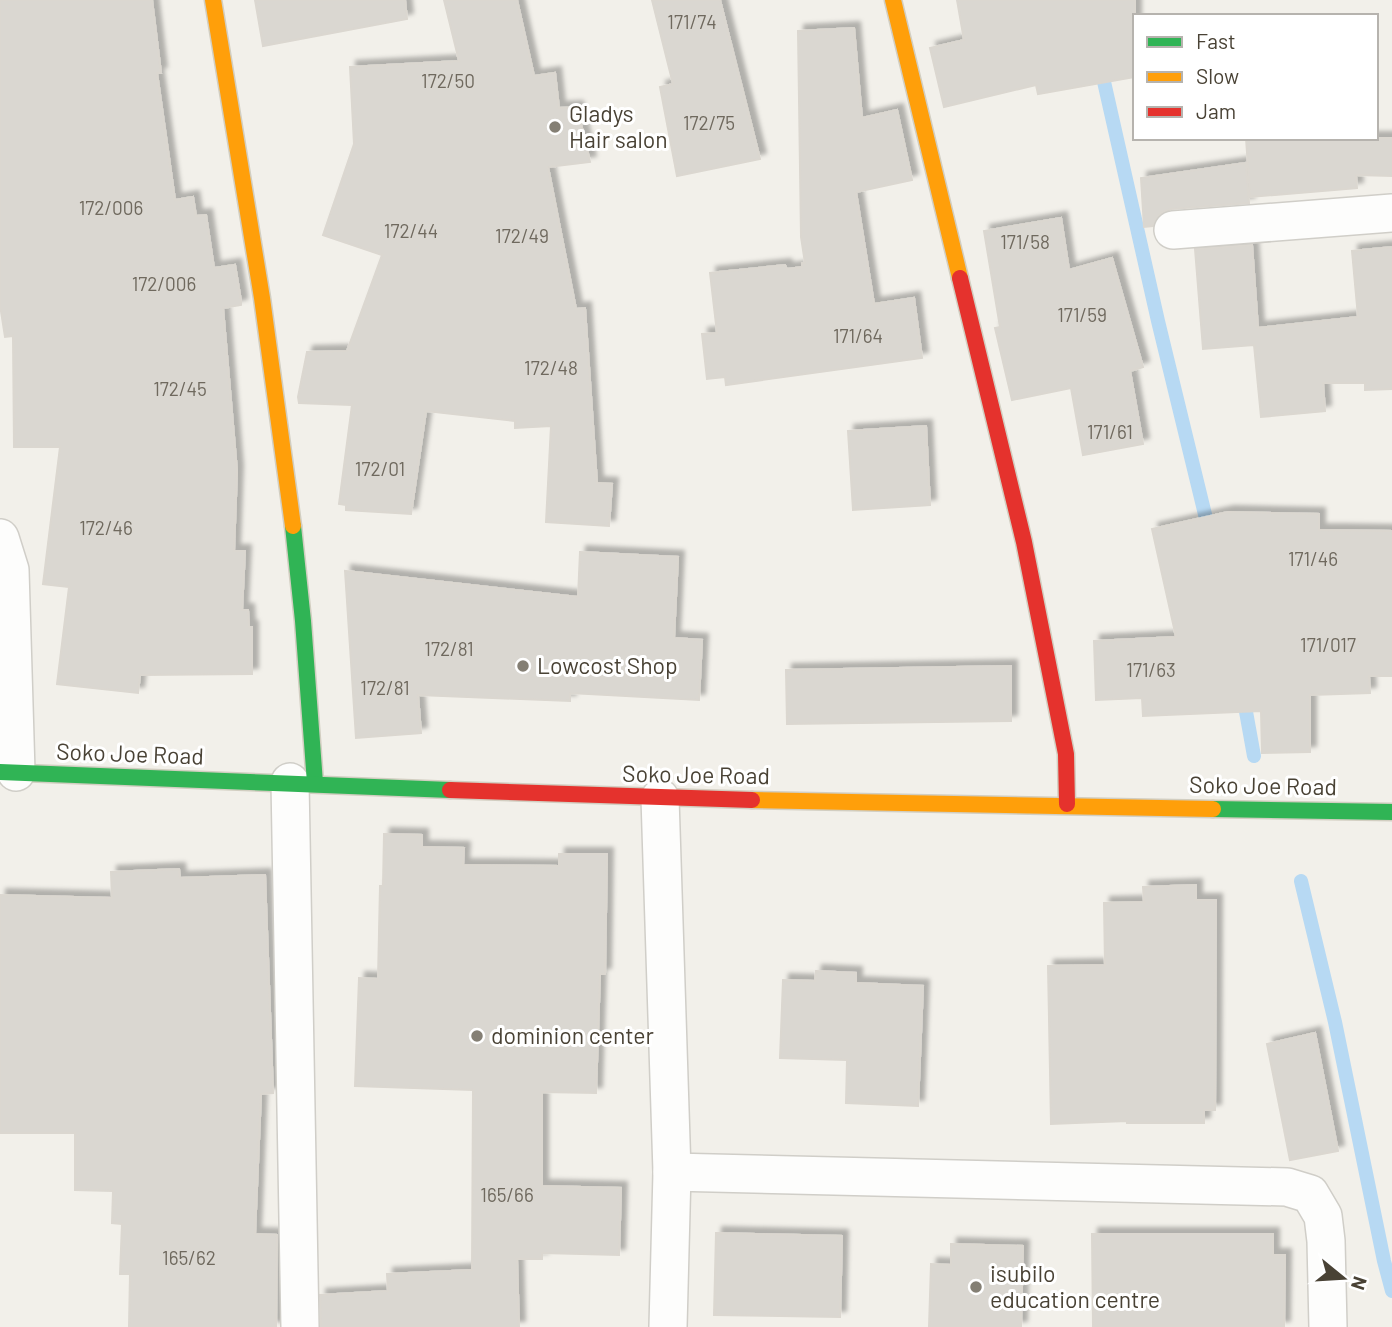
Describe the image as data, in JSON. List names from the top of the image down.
{
  "streets": {
    "street": ["Soko Joe Road"]
  },
  "places": [
    "Gladys Hair salon",
    "Lowcost Shop",
    "dominion center",
    "isubilo education centre"
  ],
  "house_numbers": [
    "171/74",
    "172/50",
    "172/75",
    "172/006",
    "172/44",
    "172/49",
    "171/58",
    "172/006",
    "171/59",
    "171/64",
    "172/48",
    "172/45",
    "171/61",
    "172/01",
    "172/46",
    "171/46",
    "171/017",
    "172/81",
    "171/63",
    "172/81",
    "165/66",
    "165/62"
  ],
  "legend": ["Fast", "Slow", "Jam"],
  "north": "right"
}
